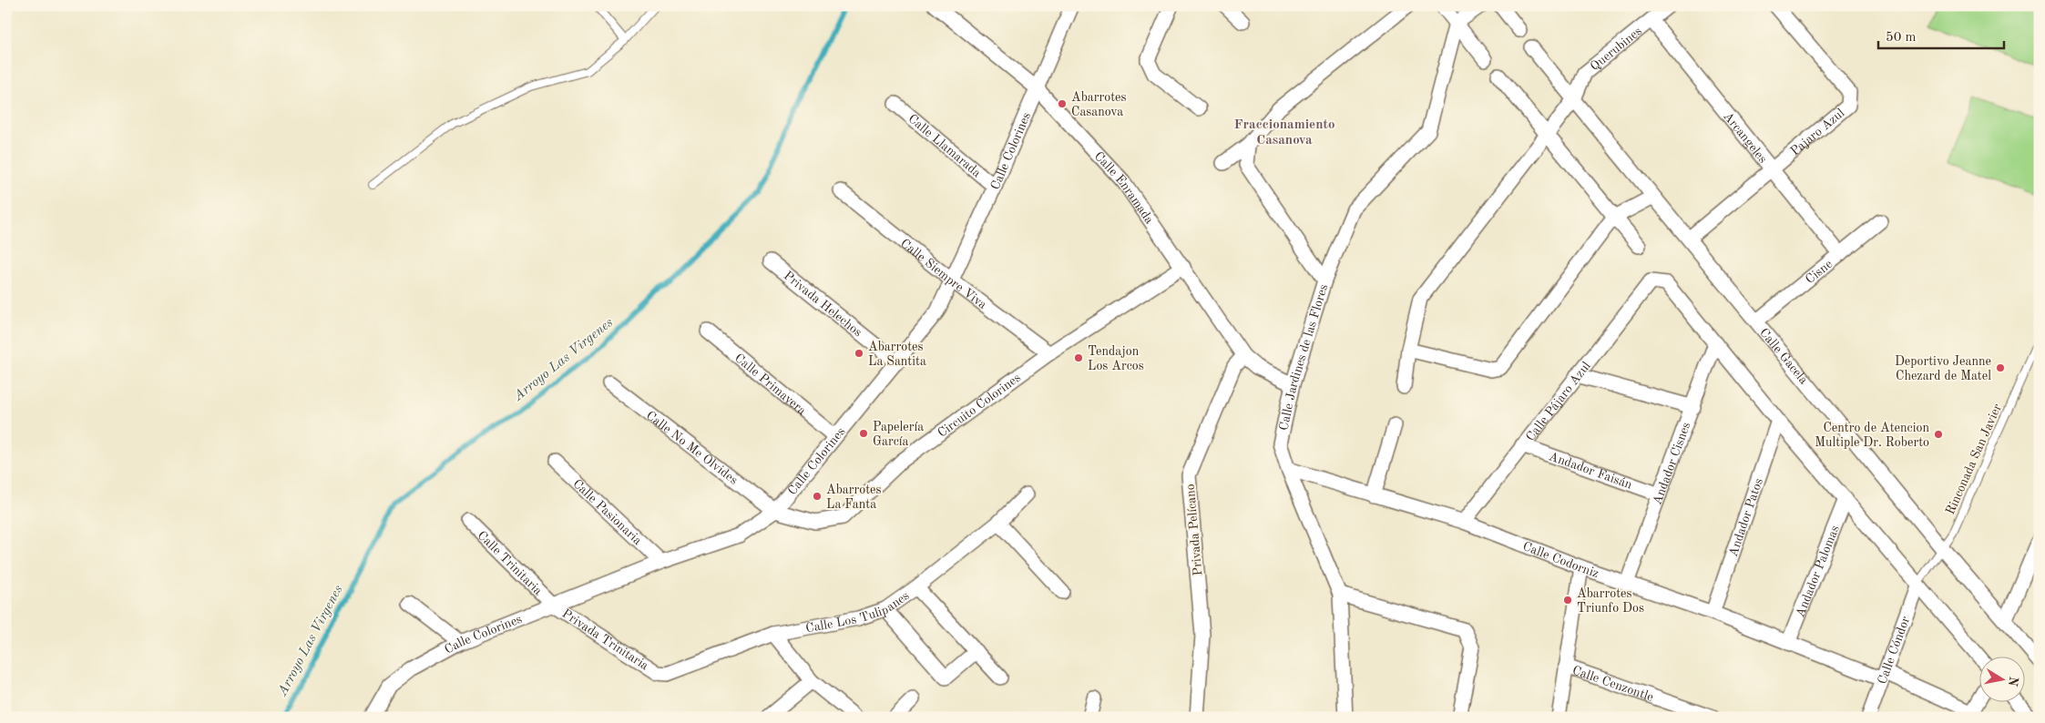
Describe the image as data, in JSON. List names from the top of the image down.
{
  "streets": {
    "street": [
      "Querubines",
      "Pajaro Azul",
      "Arcangeles",
      "Calle Llamarada",
      "Calle Colorines",
      "Calle Enramada",
      "Cisne",
      "Calle Siempre Viva",
      "Privada Helechos",
      "Calle Gacela",
      "Calle Jardines de las Flores",
      "Calle Primavera",
      "Calle Pájaro Azul",
      "Circuito Colorines",
      "Calle No Me Olvides",
      "Andador Cisnes",
      "Andador Faisán",
      "Calle Pasionaria",
      "Andador Patos",
      "Privada Pelícano",
      "Calle Codorniz",
      "Calle Trinitaria",
      "Andador Palomas",
      "Calle Los Tulipanes",
      "Privada Trinitaria",
      "Calle Cóndor",
      "Calle Cenzontle"
    ],
    "lane": ["Rinconada San Javier"]
  },
  "crossings": [
    ["Querubines", "Arcangeles"],
    ["Querubines", "Calle Gacela"],
    ["Pajaro Azul", "Arcangeles"],
    ["Pajaro Azul", "Calle Gacela"],
    ["Arcangeles", "Cisne"],
    ["Calle Llamarada", "Calle Colorines"],
    ["Calle Colorines", "Calle Enramada"],
    ["Calle Colorines", "Calle Siempre Viva"],
    ["Calle Colorines", "Privada Helechos"],
    ["Calle Colorines", "Calle Primavera"],
    ["Calle Colorines", "Circuito Colorines"],
    ["Calle Colorines", "Calle No Me Olvides"],
    ["Calle Colorines", "Calle Pasionaria"],
    ["Calle Colorines", "Calle Trinitaria"],
    ["Calle Colorines", "Privada Trinitaria"],
    ["Calle Enramada", "Calle Jardines de las Flores"],
    ["Calle Enramada", "Circuito Colorines"],
    ["Calle Enramada", "Privada Pelícano"],
    ["Cisne", "Calle Gacela"],
    ["Calle Siempre Viva", "Circuito Colorines"],
    ["Calle Gacela", "Rinconada San Javier"],
    ["Calle Jardines de las Flores", "Calle Codorniz"],
    ["Calle Pájaro Azul", "Andador Cisnes"],
    ["Calle Pájaro Azul", "Andador Faisán"],
    ["Calle Pájaro Azul", "Calle Codorniz"],
    ["Circuito Colorines", "Calle No Me Olvides"],
    ["Rinconada San Javier", "Calle Cóndor"],
    ["Andador Cisnes", "Andador Faisán"],
    ["Andador Cisnes", "Calle Codorniz"],
    ["Andador Patos", "Calle Codorniz"],
    ["Calle Codorniz", "Andador Palomas"],
    ["Calle Codorniz", "Calle Cóndor"],
    ["Calle Trinitaria", "Privada Trinitaria"],
    ["Calle Los Tulipanes", "Privada Trinitaria"]
  ],
  "districts": ["Fraccionamiento Casanova"],
  "water": ["Arroyo Las Virgenes"],
  "places": [
    "Abarrotes Casanova",
    "Abarrotes La Santita",
    "Tendajon Los Arcos",
    "Deportivo Jeanne Chezard de Matel",
    "Papelería García",
    "Centro de Atencion Multiple Dr. Roberto",
    "Abarrotes La Fanta",
    "Abarrotes Triunfo Dos"
  ],
  "scale_bar": "50 m",
  "north": "right"
}
